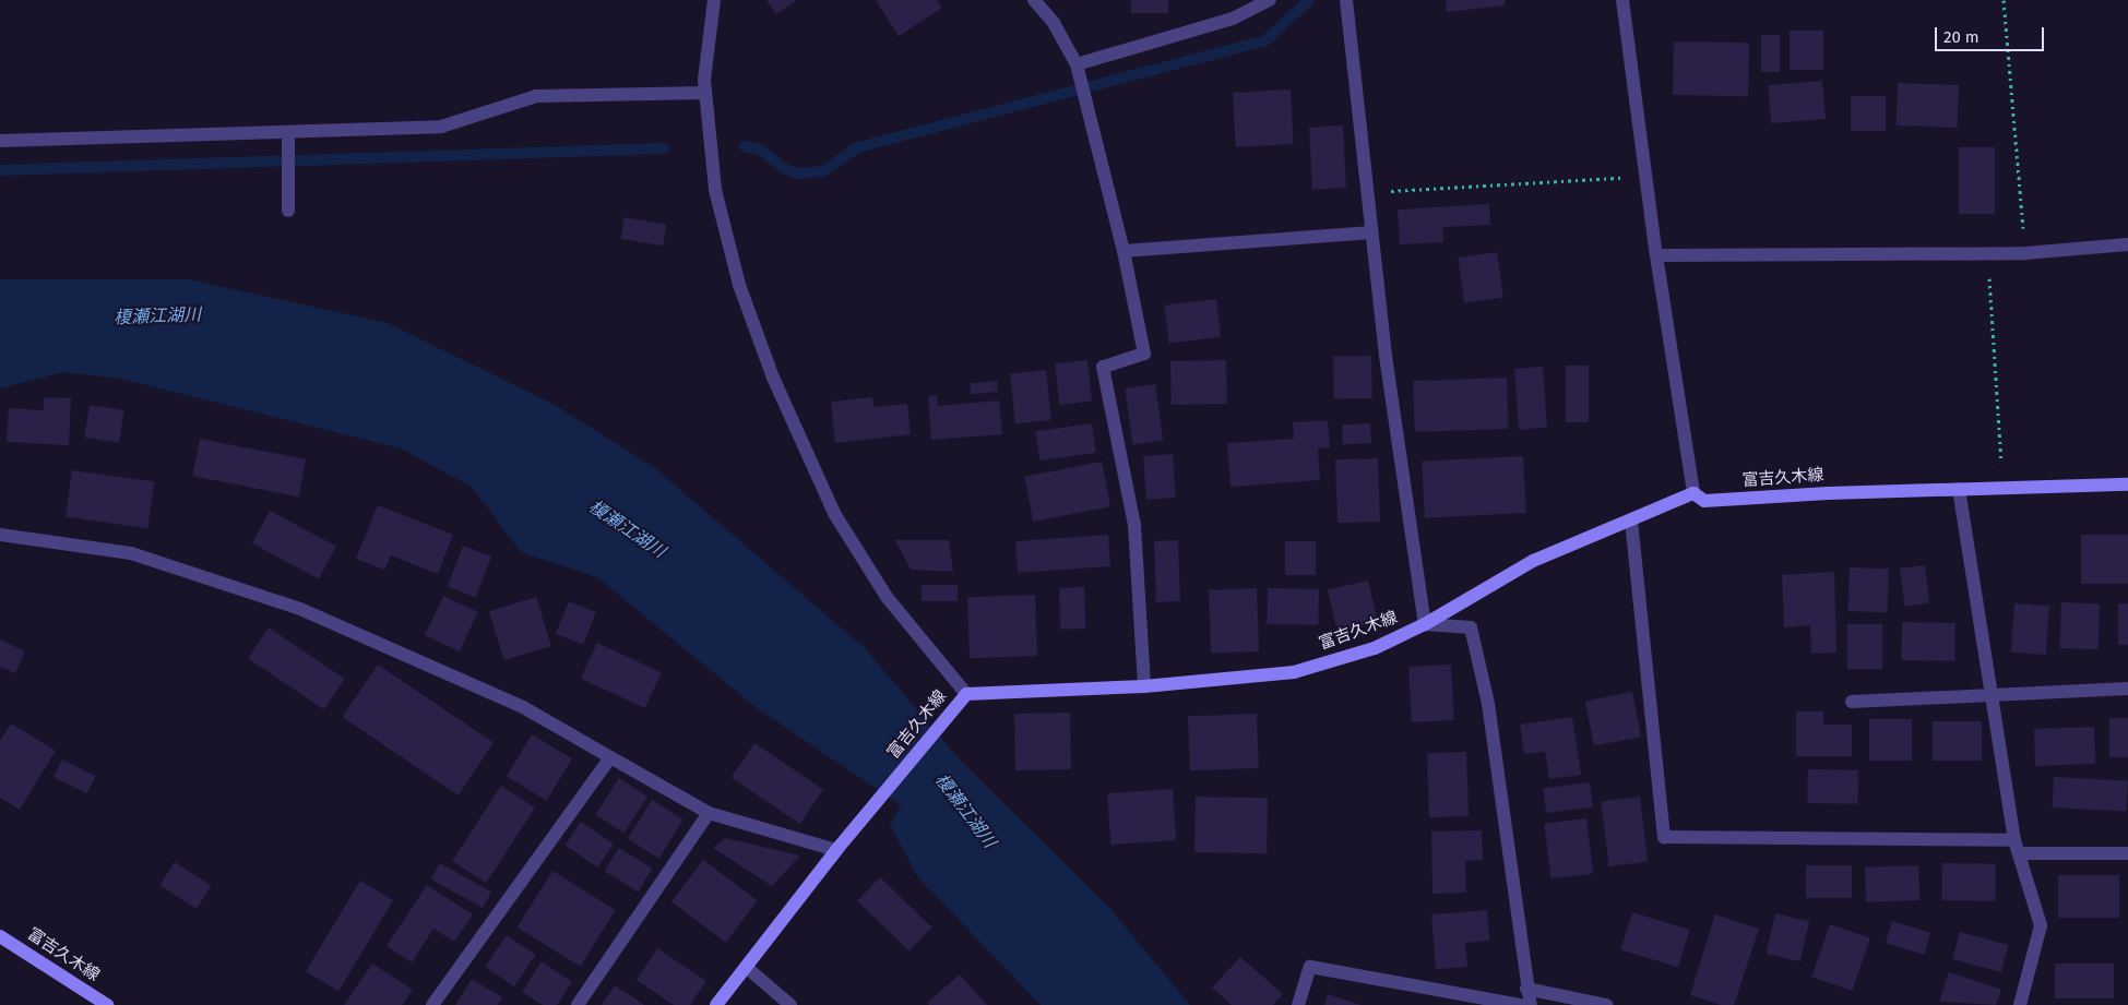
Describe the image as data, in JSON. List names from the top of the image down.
{
  "streets": {
    "main road": ["富吉久木線"]
  },
  "water": ["榎瀬江湖川"],
  "scale_bar": "20 m"
}
